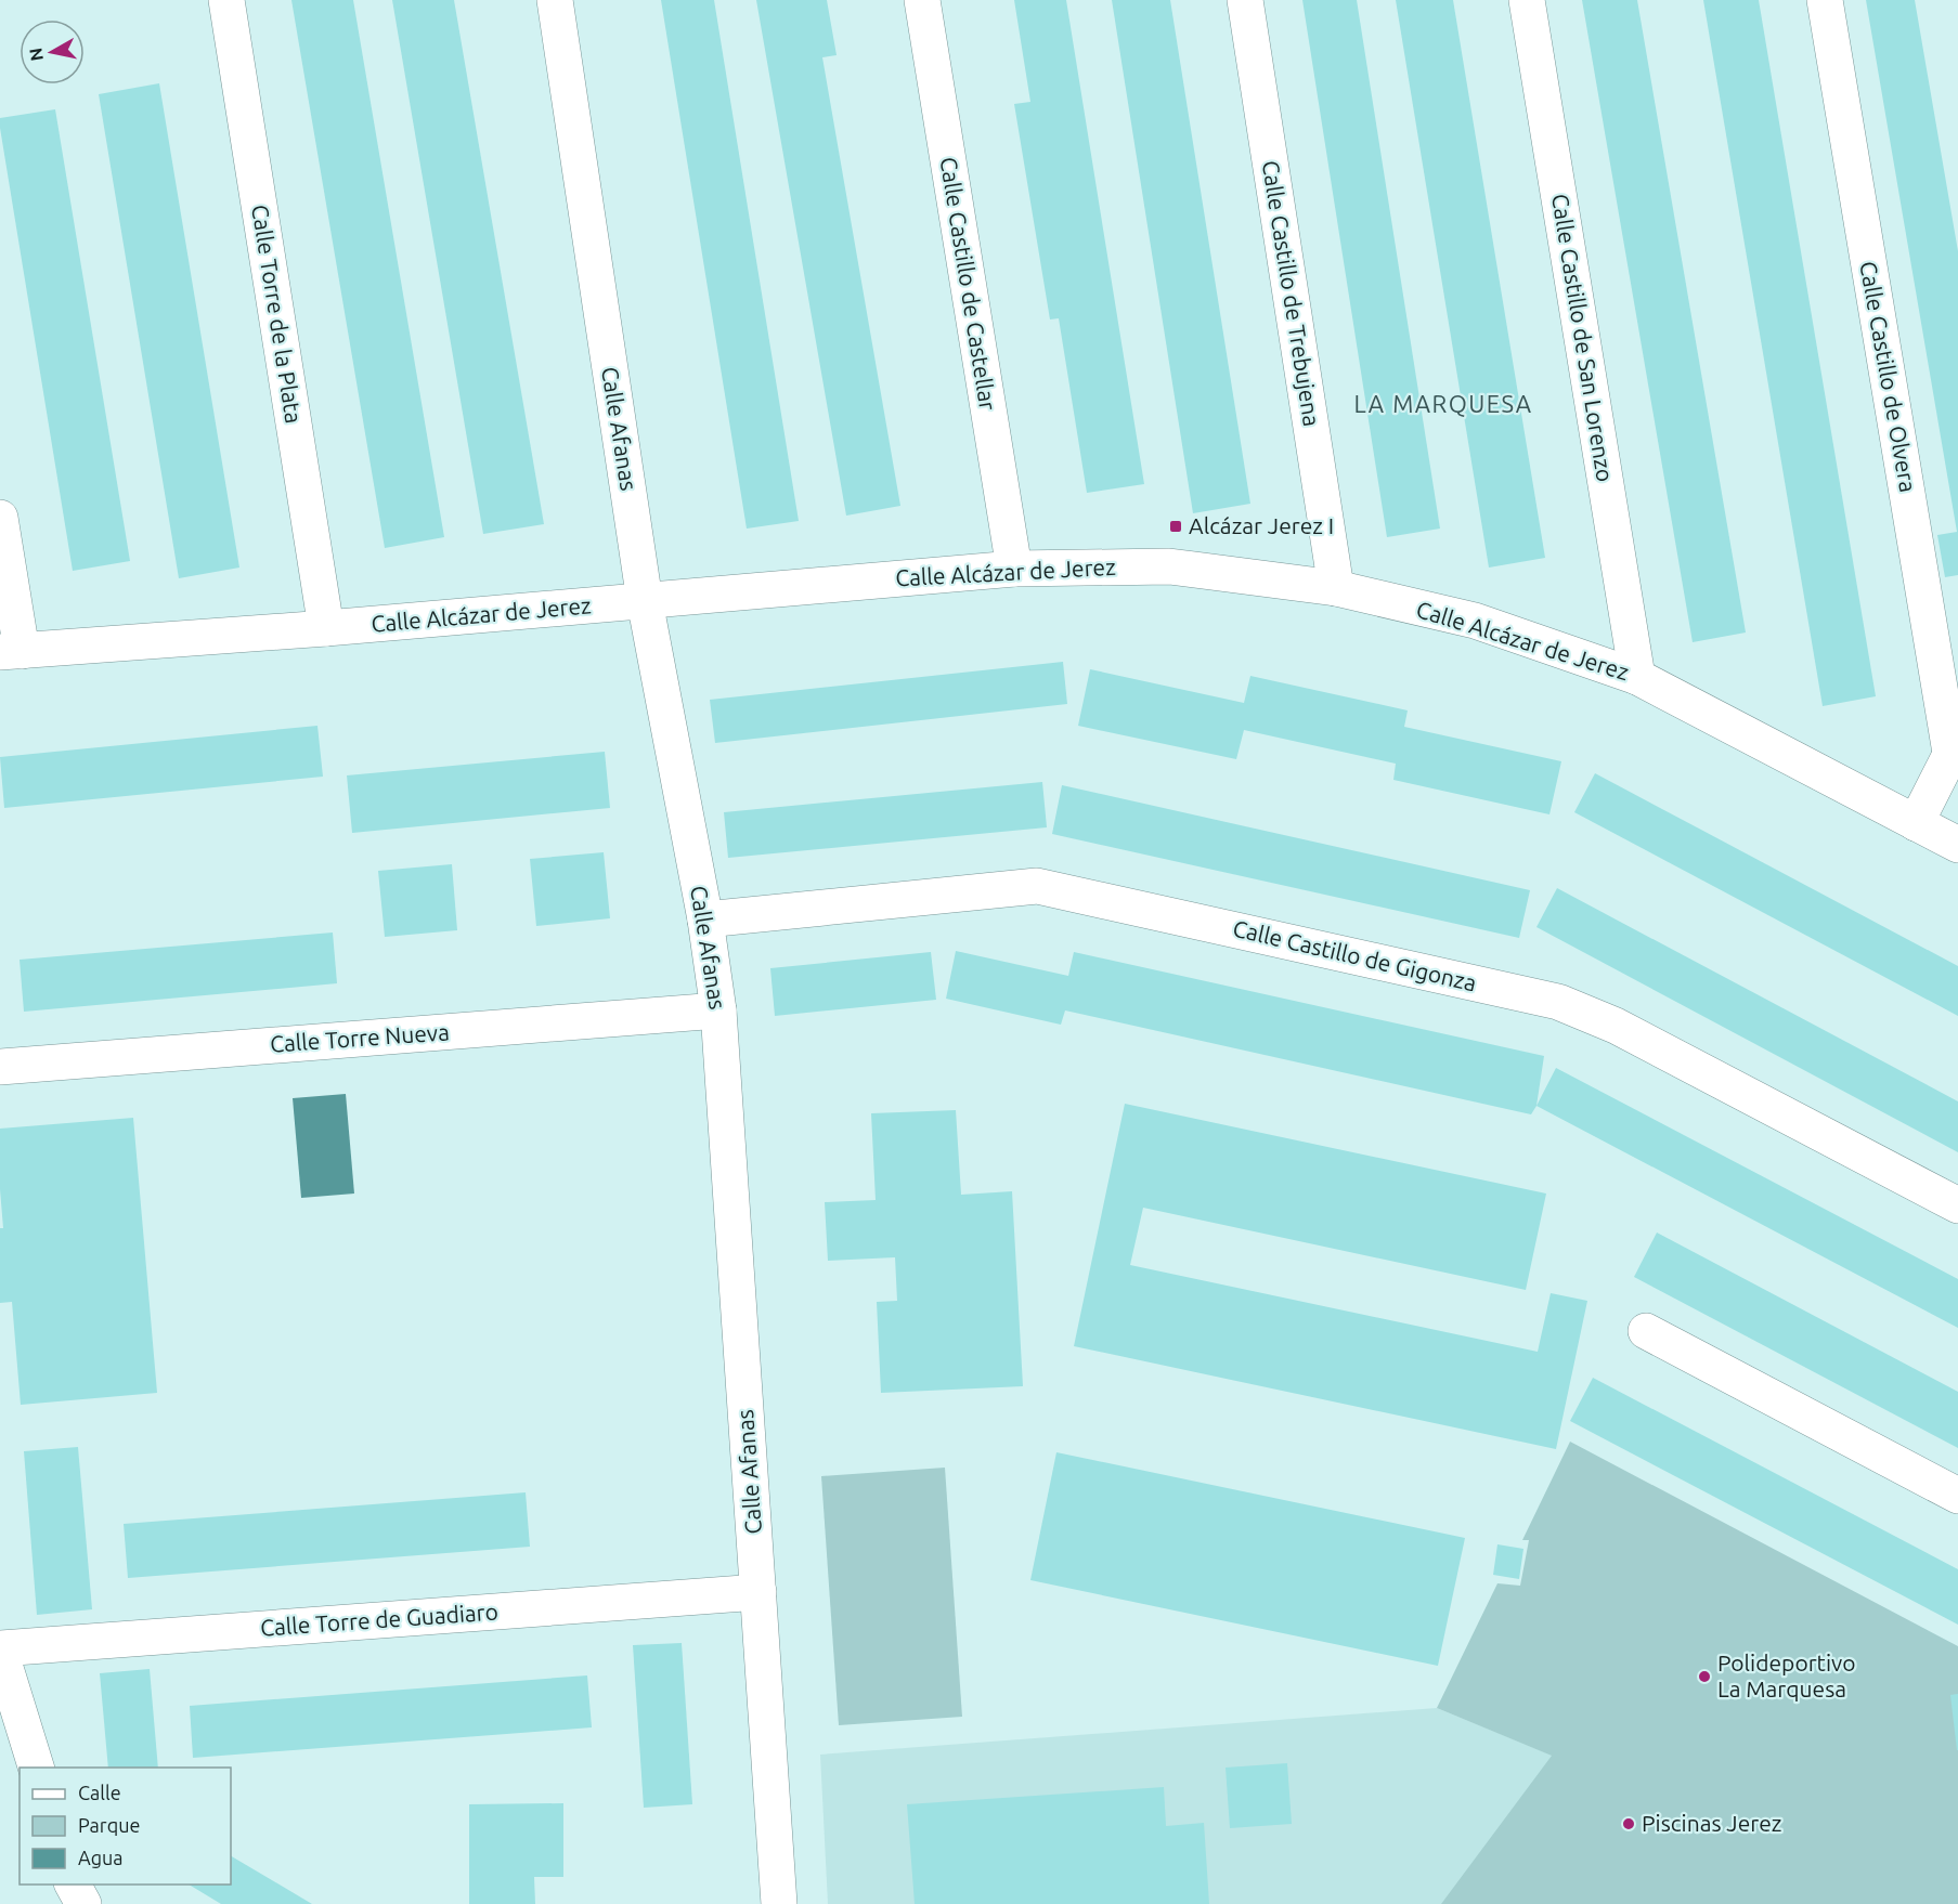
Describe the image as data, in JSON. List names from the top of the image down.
{
  "streets": {
    "street": [
      "Calle Castillo de Castellar",
      "Calle Castillo de Trebujena",
      "Calle Torre de la Plata",
      "Calle Castillo de San Lorenzo",
      "Calle Castillo de Olvera",
      "Calle Afanas",
      "Calle Alcázar de Jerez",
      "Calle Castillo de Gigonza",
      "Calle Torre Nueva",
      "Calle Torre de Guadiaro"
    ]
  },
  "crossings": [
    ["Calle Castillo de Castellar", "Calle Alcázar de Jerez"],
    ["Calle Castillo de Trebujena", "Calle Alcázar de Jerez"],
    ["Calle Torre de la Plata", "Calle Alcázar de Jerez"],
    ["Calle Castillo de San Lorenzo", "Calle Alcázar de Jerez"],
    ["Calle Afanas", "Calle Alcázar de Jerez"],
    ["Calle Afanas", "Calle Castillo de Gigonza"],
    ["Calle Afanas", "Calle Torre Nueva"],
    ["Calle Afanas", "Calle Torre de Guadiaro"]
  ],
  "districts": ["LA MARQUESA"],
  "places": {
    "transit": ["Alcázar Jerez I"],
    "other": ["Polideportivo La Marquesa", "Piscinas Jerez"]
  },
  "legend": ["Calle", "Parque", "Agua"],
  "north": "left"
}
